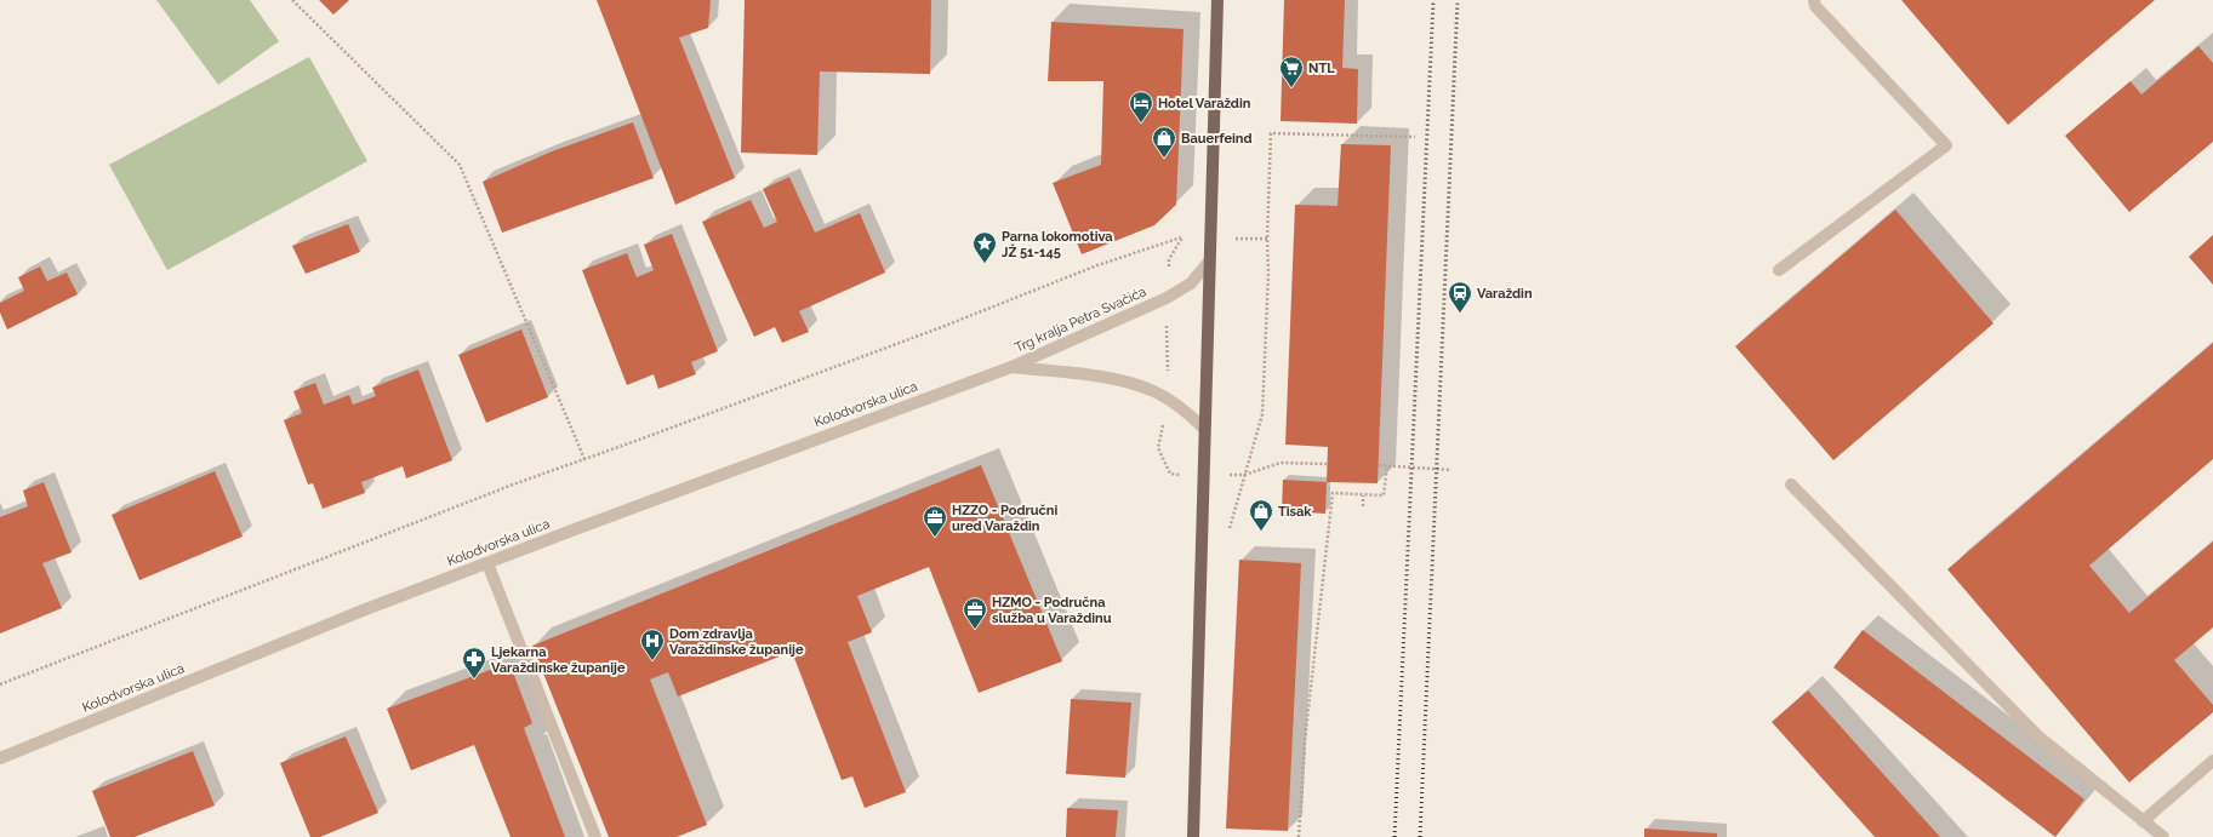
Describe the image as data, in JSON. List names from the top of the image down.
{
  "streets": {
    "street": ["Trg kralja Petra Svačića", "Kolodvorska ulica"]
  },
  "crossings": [
    ["Trg kralja Petra Svačića", "Kolodvorska ulica"]
  ],
  "places": {
    "supermarket": ["NTL"],
    "hotel": ["Hotel Varaždin"],
    "shop": ["Bauerfeind", "Tisak"],
    "place": ["Parna lokomotiva JŽ 51-145"],
    "station": ["Varaždin"],
    "office": ["HZZO - Područni ured Varaždin", "HZMO - Područna služba u Varaždinu"],
    "hospital": ["Dom zdravlja Varaždinske županije"],
    "pharmacy": ["Ljekarna Varaždinske županije"]
  }
}
